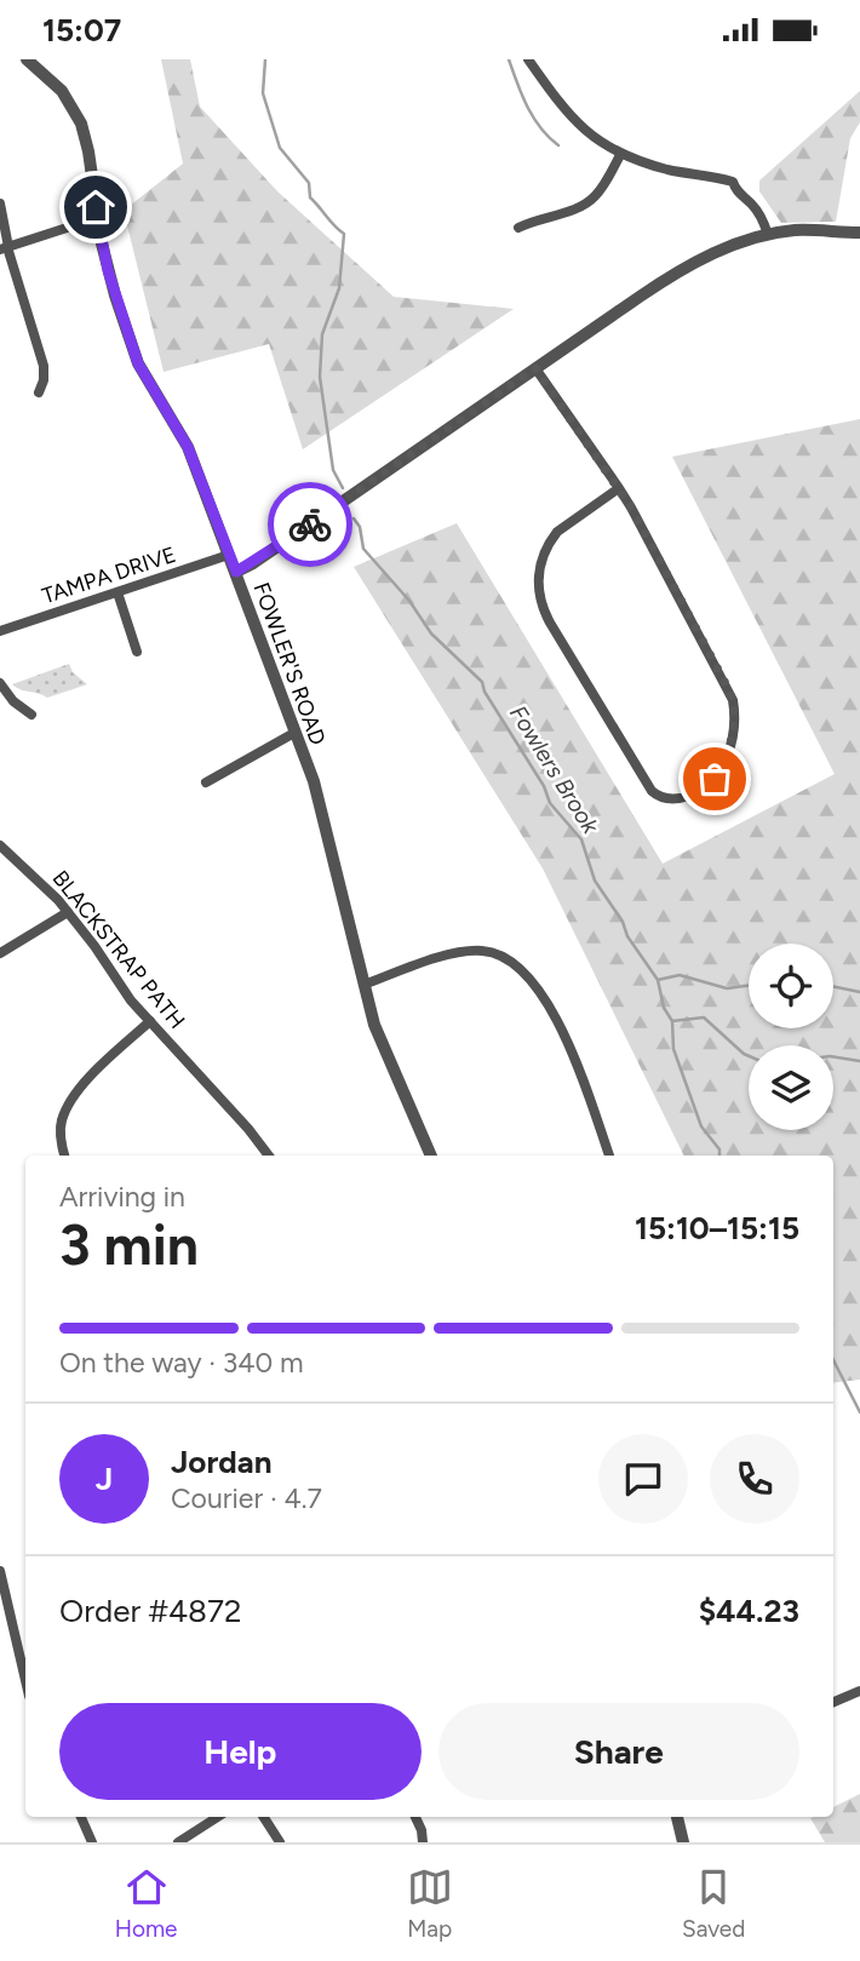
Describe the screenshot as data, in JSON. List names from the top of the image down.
{
  "streets": {
    "street": ["TAMPA DRIVE", "FOWLER'S ROAD", "BLACKSTRAP PATH"]
  },
  "crossings": [
    ["TAMPA DRIVE", "FOWLER'S ROAD"]
  ],
  "water": ["Fowlers Brook"],
  "page": {
    "status": "15:07",
    "heading": ["3 min", "Arriving in", "15:10–15:15"],
    "panel": [
      "Jordan",
      "Courier · 4.7",
      "Order #4872",
      "$44.23"
    ],
    "bar": "On the way · 340 m",
    "round": "J",
    "buttons": ["Help", "Share"],
    "tabs": ["Home", "Map", "Saved"]
  }
}
